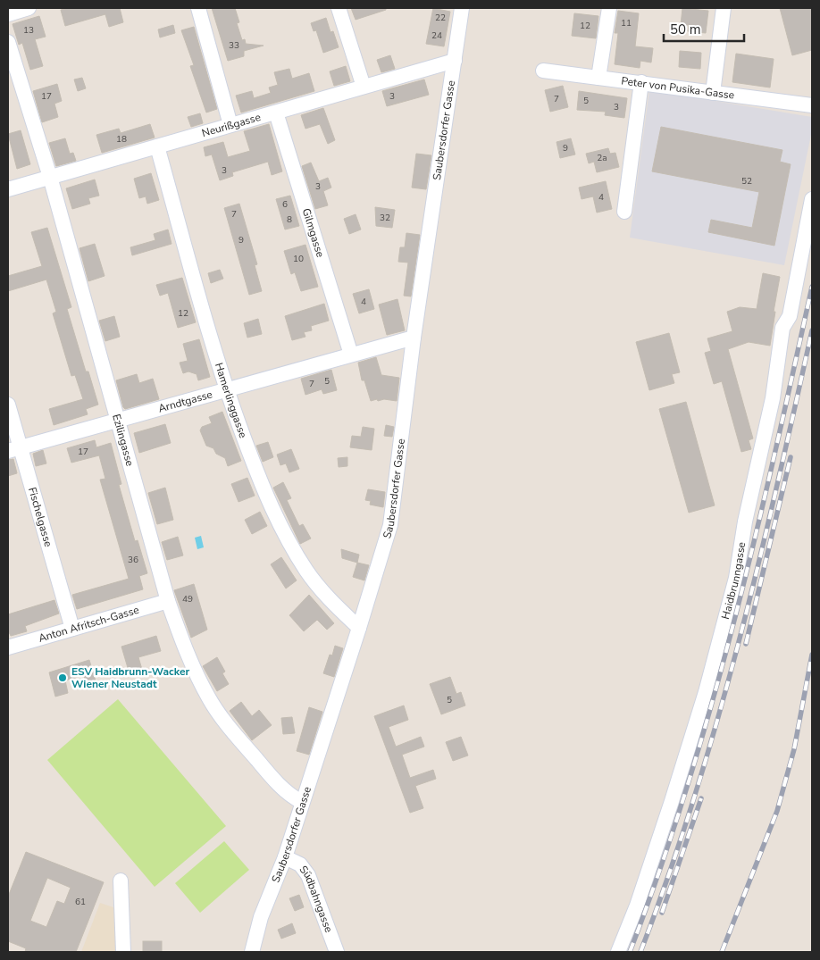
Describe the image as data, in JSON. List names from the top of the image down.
{
  "streets": {
    "street": [
      "Peter von Pusika-Gasse",
      "Neurißgasse",
      "Saubersdorfer Gasse",
      "Gilmgasse",
      "Hamerlinggasse",
      "Arndtgasse",
      "Ezilingasse",
      "Fischelgasse",
      "Haidbrunngasse",
      "Anton Afritsch-Gasse",
      "Südbahngasse"
    ]
  },
  "crossings": [
    ["Neurißgasse", "Saubersdorfer Gasse"],
    ["Neurißgasse", "Gilmgasse"],
    ["Neurißgasse", "Hamerlinggasse"],
    ["Neurißgasse", "Ezilingasse"],
    ["Saubersdorfer Gasse", "Hamerlinggasse"],
    ["Saubersdorfer Gasse", "Arndtgasse"],
    ["Saubersdorfer Gasse", "Ezilingasse"],
    ["Saubersdorfer Gasse", "Südbahngasse"],
    ["Gilmgasse", "Arndtgasse"],
    ["Hamerlinggasse", "Arndtgasse"],
    ["Arndtgasse", "Ezilingasse"],
    ["Arndtgasse", "Fischelgasse"],
    ["Ezilingasse", "Anton Afritsch-Gasse"],
    ["Fischelgasse", "Anton Afritsch-Gasse"]
  ],
  "places": ["ESV Haidbrunn-Wacker Wiener Neustadt"],
  "house_numbers": [
    "22",
    "11",
    "12",
    "13",
    "24",
    "33",
    "17",
    "3",
    "7",
    "5",
    "3",
    "18",
    "9",
    "2a",
    "3",
    "52",
    "3",
    "4",
    "6",
    "7",
    "32",
    "8",
    "9",
    "10",
    "4",
    "12",
    "5",
    "7",
    "17",
    "36",
    "49",
    "5",
    "61"
  ],
  "scale_bar": "50 m"
}
